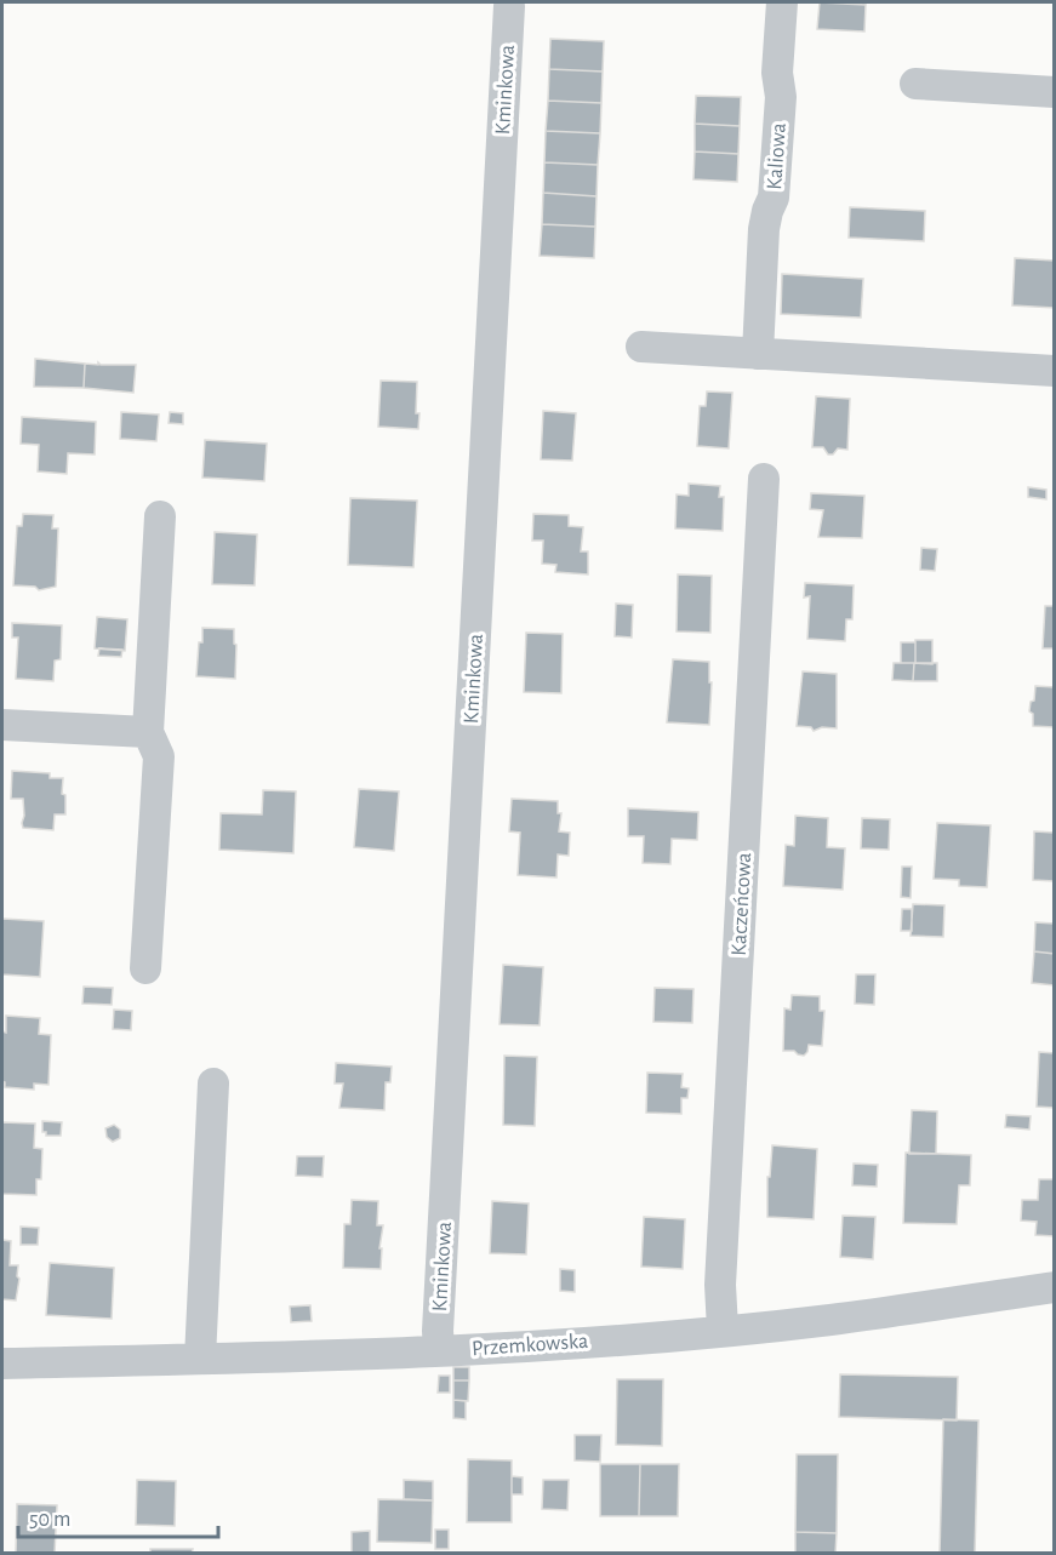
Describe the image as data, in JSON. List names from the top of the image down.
{
  "streets": {
    "street": [
      "Kminkowa",
      "Kaliowa",
      "Kaczeńcowa",
      "Przemkowska"
    ]
  },
  "crossings": [
    ["Kminkowa", "Przemkowska"],
    ["Kaczeńcowa", "Przemkowska"]
  ],
  "scale_bar": "50 m"
}
